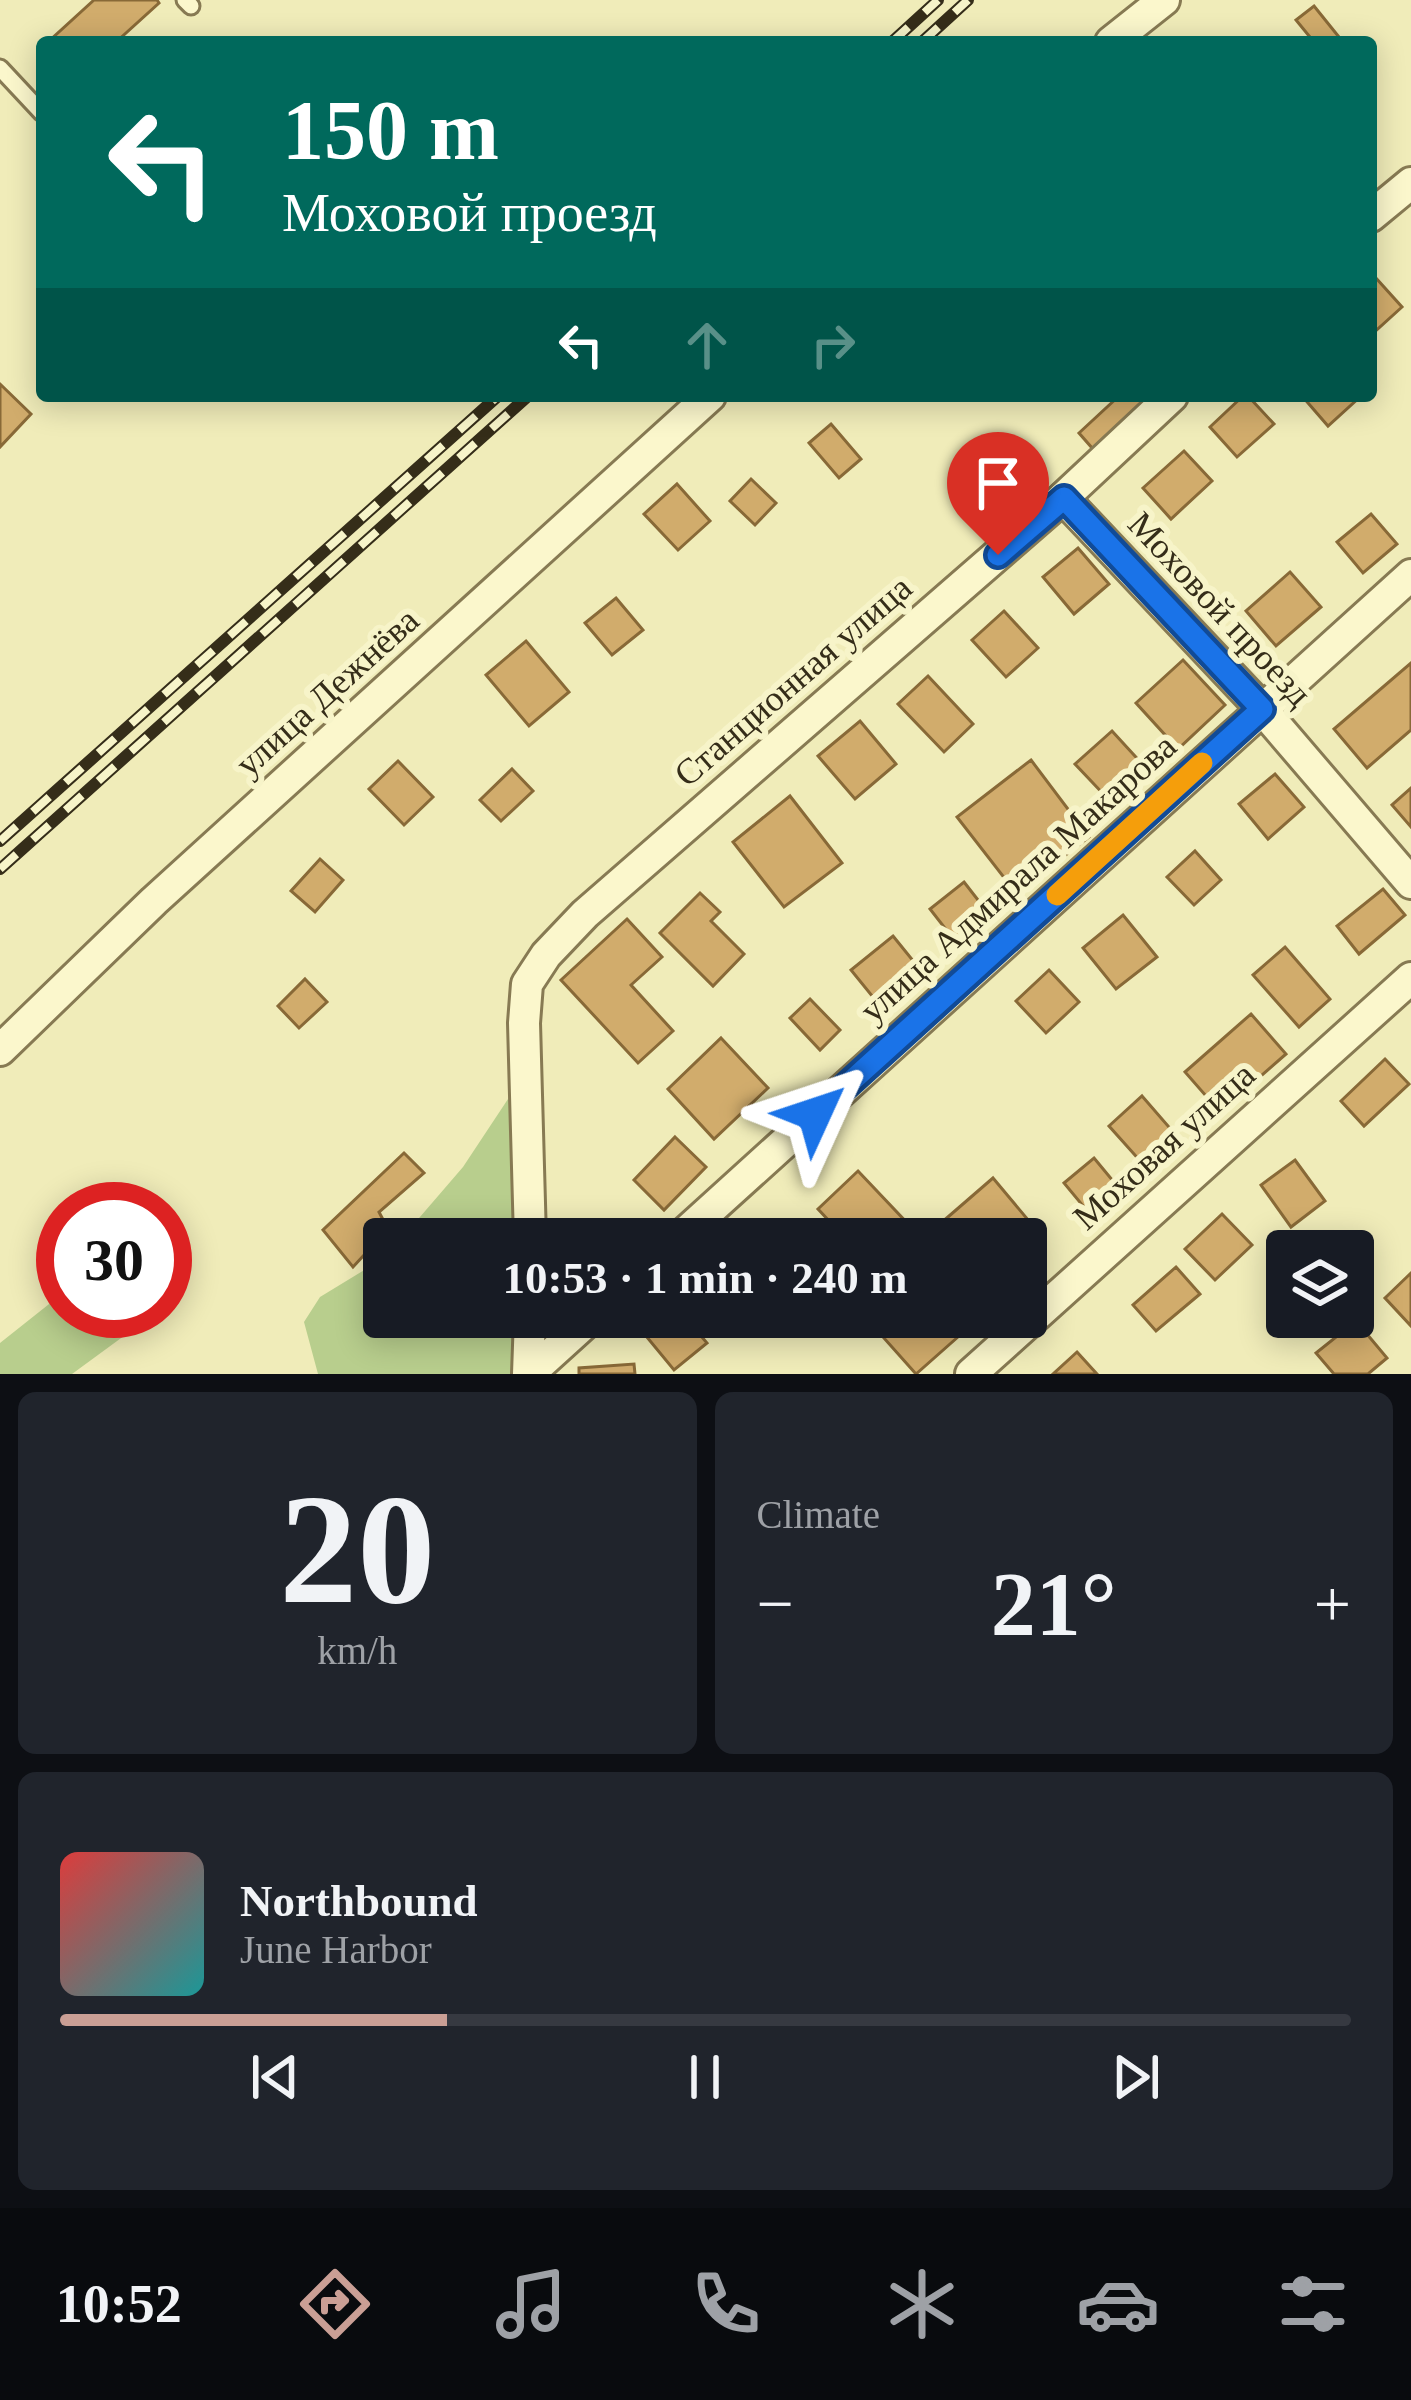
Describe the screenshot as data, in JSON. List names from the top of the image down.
{
  "streets": {
    "street": [
      "Моховой проезд",
      "Станционная улица",
      "улица Дежнёва",
      "улица Адмирала Макарова",
      "Моховая улица"
    ]
  },
  "crossings": [
    ["Моховой проезд", "Станционная улица"],
    ["Моховой проезд", "улица Адмирала Макарова"]
  ],
  "page": {
    "turn": ["150 m", "Моховой проезд"],
    "limit": "30",
    "trip": "10:53 · 1 min · 240 m",
    "tile": [
      ["20", "km/h"],
      "Climate"
    ],
    "heat": ["−", "21°", "+"],
    "song": ["Northbound", "June Harbor"],
    "tabs": "10:52"
  }
}
